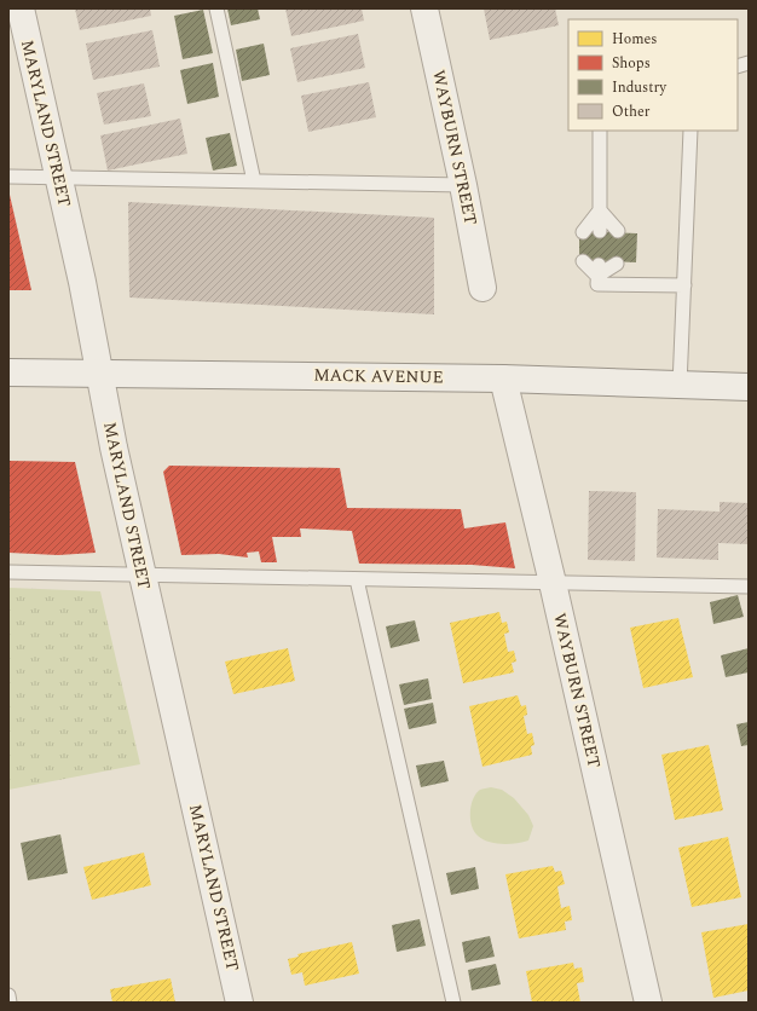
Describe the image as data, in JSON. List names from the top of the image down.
{
  "streets": {
    "street": ["MARYLAND STREET", "WAYBURN STREET", "MACK AVENUE"]
  },
  "crossings": [
    ["MARYLAND STREET", "MACK AVENUE"],
    ["WAYBURN STREET", "MACK AVENUE"]
  ],
  "legend": [
    "Homes",
    "Shops",
    "Industry",
    "Other"
  ]
}
